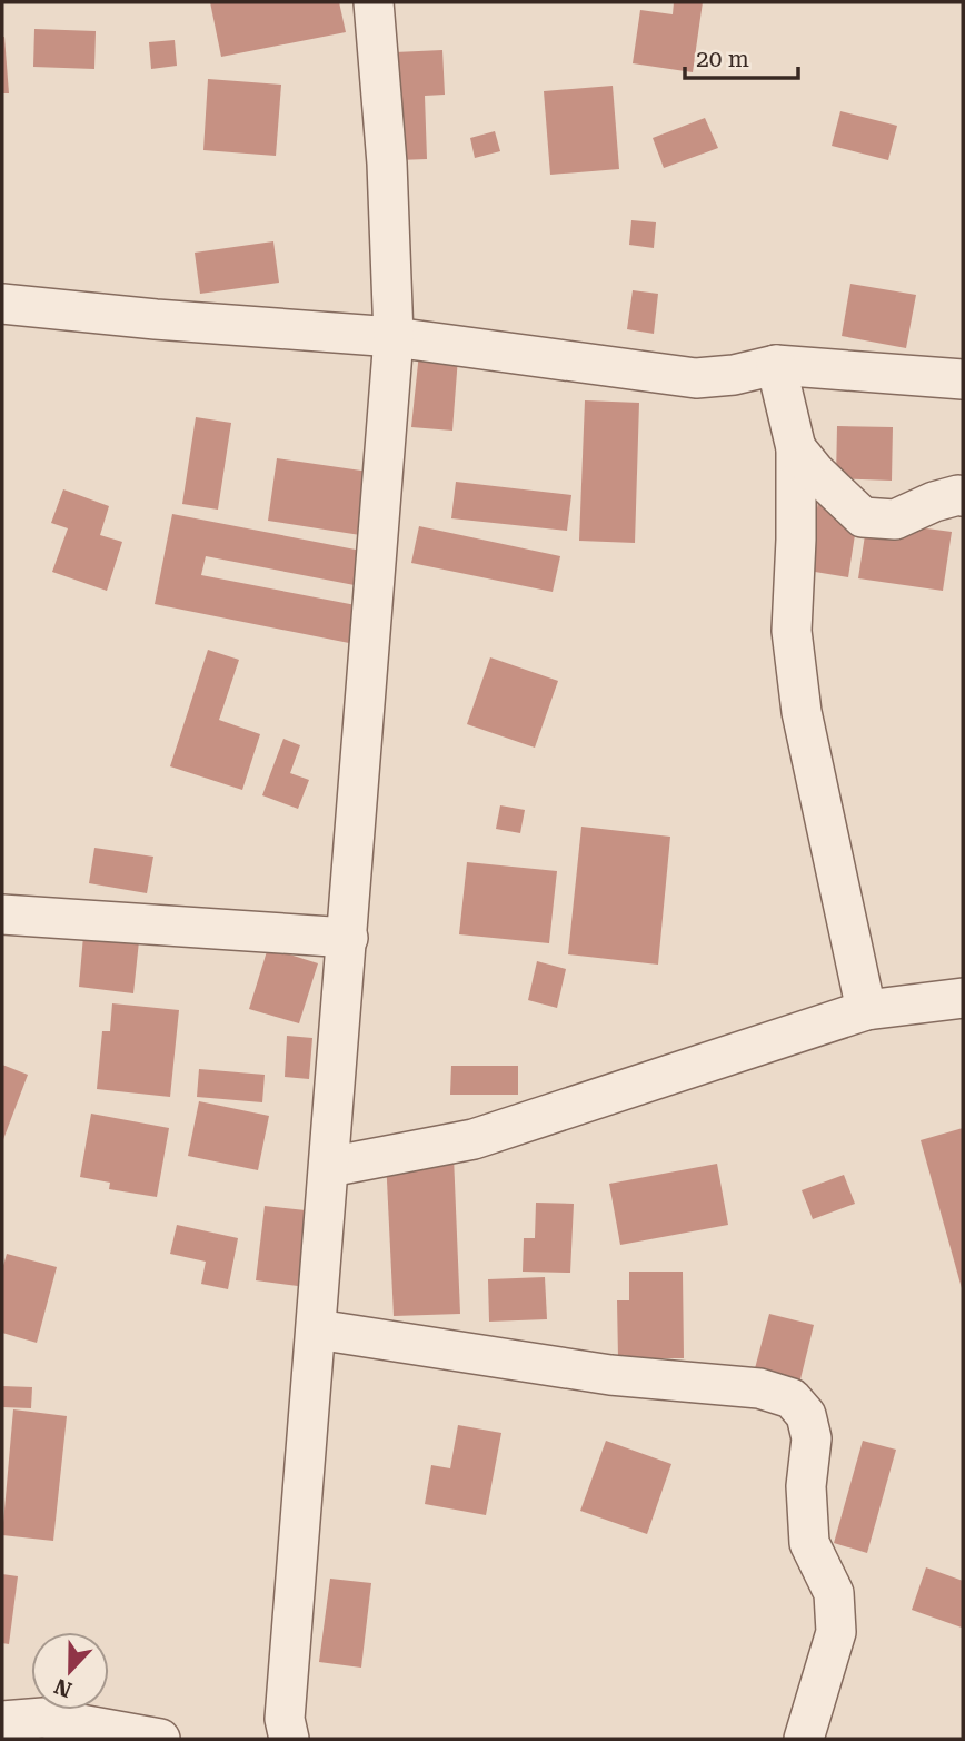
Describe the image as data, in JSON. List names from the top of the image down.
{
  "scale_bar": "20 m",
  "north": "bottom"
}
